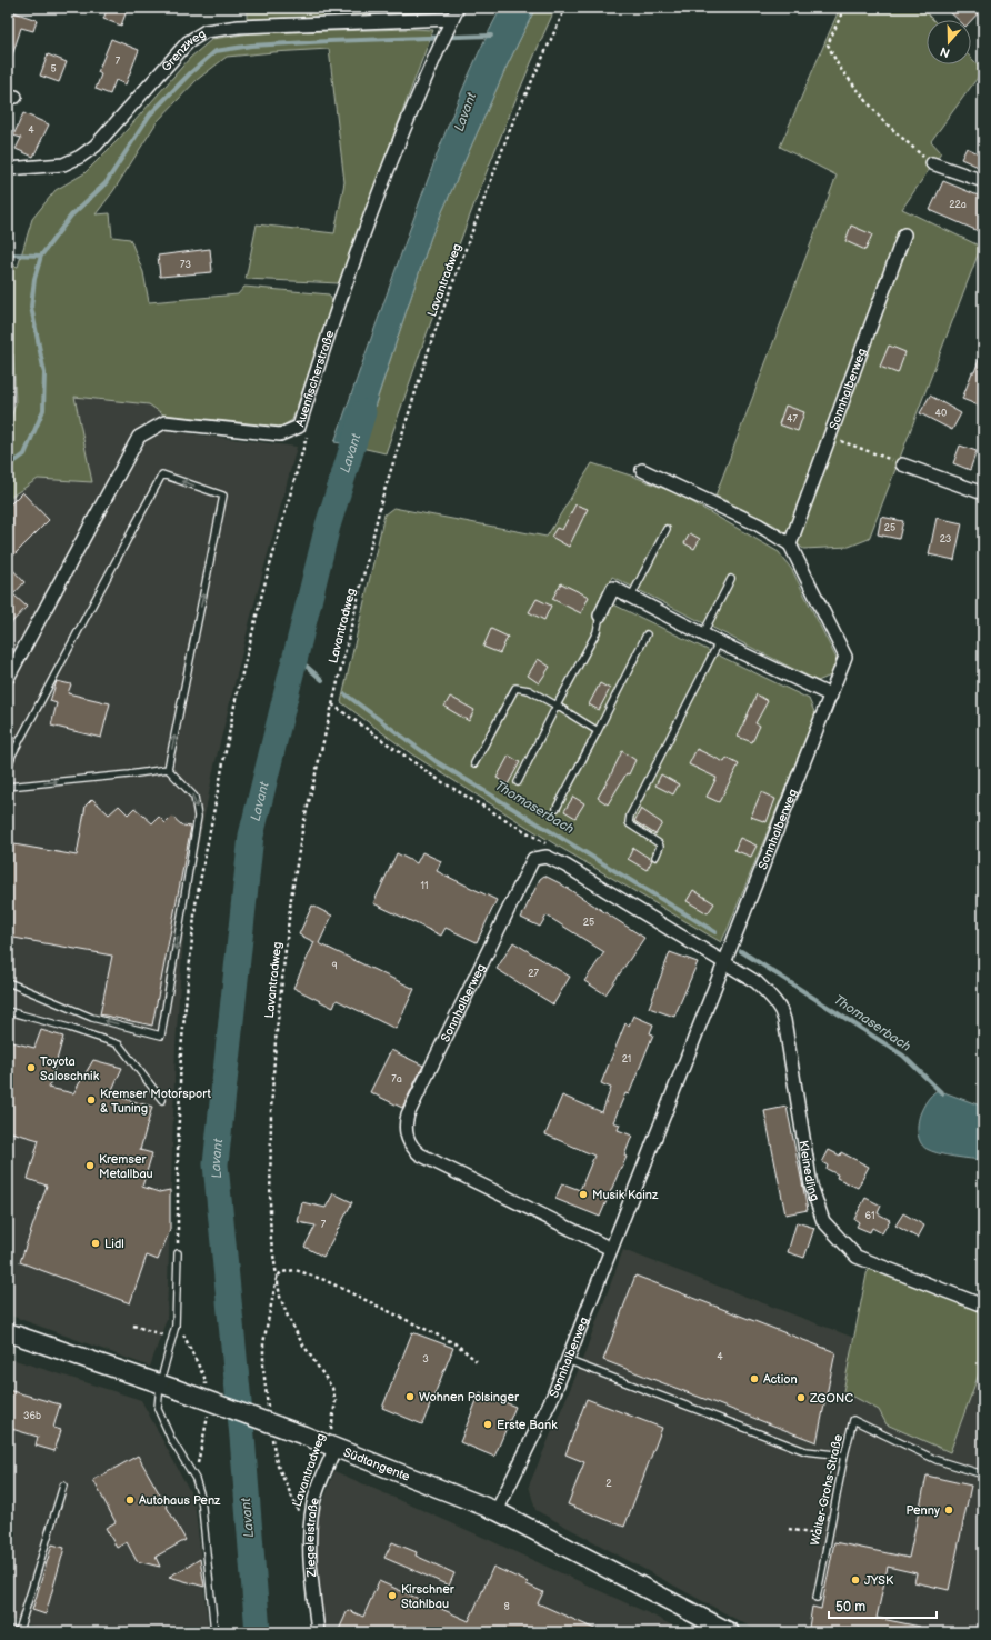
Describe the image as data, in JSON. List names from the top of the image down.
{
  "streets": {
    "main road": ["Südtangente"],
    "street": [
      "Grenzweg",
      "Auenfischerstraße",
      "Sonnhalberweg",
      "Kleinedling",
      "Ziegeleistraße"
    ],
    "lane": ["Walter-Grohs-Straße"],
    "path": ["Lavantradweg"]
  },
  "crossings": [
    ["Grenzweg", "Auenfischerstraße"],
    ["Lavantradweg", "Südtangente"],
    ["Lavantradweg", "Ziegeleistraße"],
    ["Sonnhalberweg", "Kleinedling"],
    ["Sonnhalberweg", "Südtangente"],
    ["Südtangente", "Ziegeleistraße"]
  ],
  "water": ["Lavant", "Thomaserbach"],
  "places": [
    "Toyota Saloschnik",
    "Kremser Motorsport & Tuning",
    "Kremser Metallbau",
    "Musik Kainz",
    "Lidl",
    "Action",
    "Wohnen Polsinger",
    "ZGONC",
    "Erste Bank",
    "Autohaus Penz",
    "Penny",
    "JYSK",
    "Kirschner Stahlbau"
  ],
  "house_numbers": [
    "7",
    "5",
    "4",
    "22a",
    "73",
    "40",
    "47",
    "25",
    "23",
    "11",
    "25",
    "9",
    "27",
    "21",
    "7a",
    "61",
    "7",
    "4",
    "3",
    "36b",
    "2",
    "8"
  ],
  "scale_bar": "50 m",
  "north": "bottom"
}
